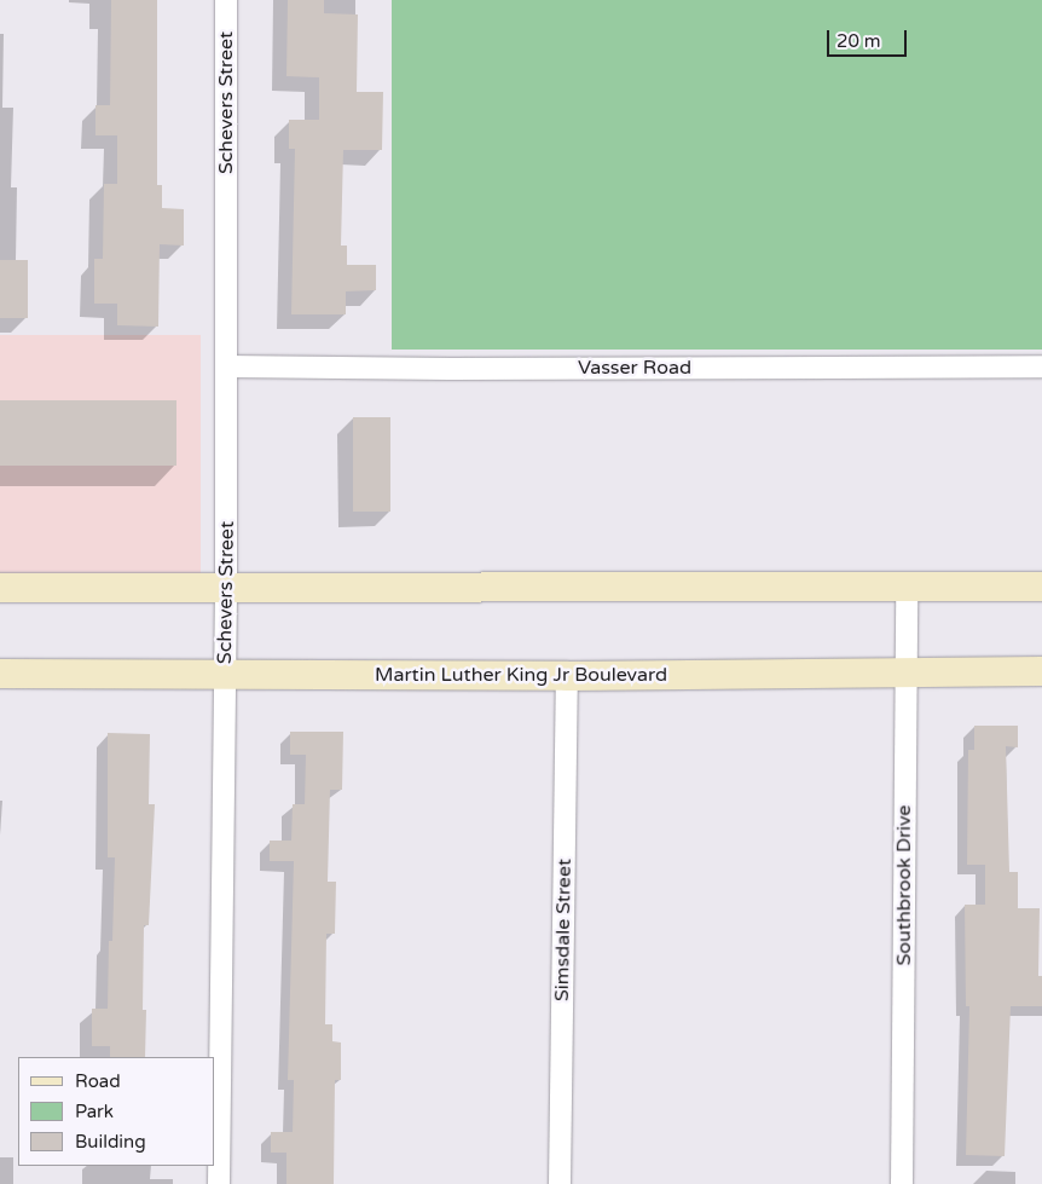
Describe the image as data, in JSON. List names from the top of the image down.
{
  "streets": {
    "main road": ["Martin Luther King Jr Boulevard"],
    "street": [
      "Schevers Street",
      "Vasser Road",
      "Southbrook Drive",
      "Simsdale Street"
    ]
  },
  "crossings": [
    ["Schevers Street", "Vasser Road"],
    ["Schevers Street", "Martin Luther King Jr Boulevard"],
    ["Martin Luther King Jr Boulevard", "Southbrook Drive"],
    ["Martin Luther King Jr Boulevard", "Simsdale Street"]
  ],
  "legend": ["Road", "Park", "Building"],
  "scale_bar": "20 m"
}
